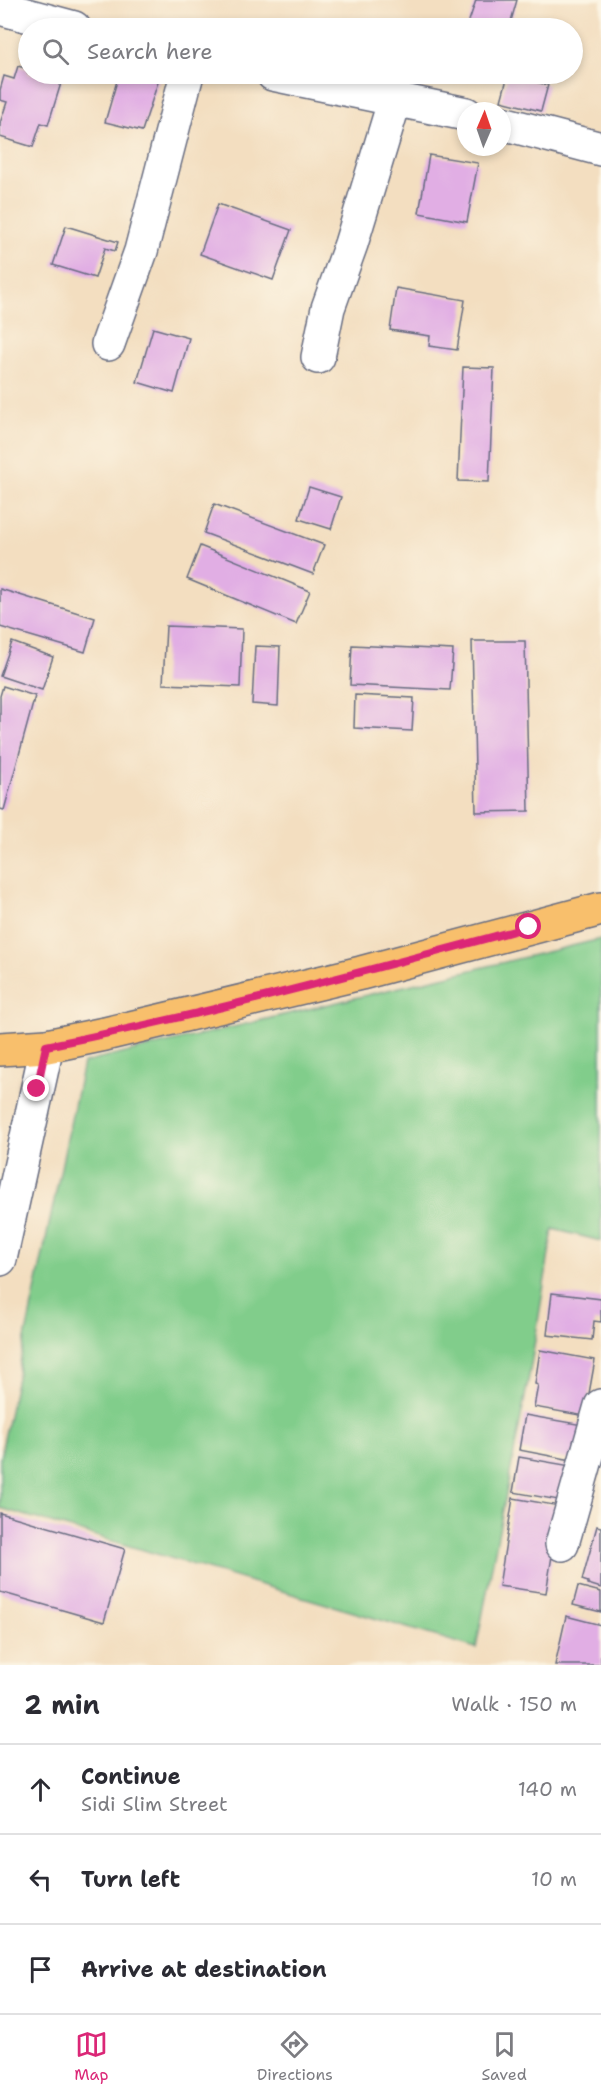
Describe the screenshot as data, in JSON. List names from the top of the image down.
{
  "north": "top",
  "page": {
    "search": "Search here",
    "heading": ["2 min", "Walk · 150 m"],
    "list": [
      ["Continue", "Sidi Slim Street", "140 m"],
      ["Turn left", "10 m"],
      "Arrive at destination"
    ],
    "nav": ["Map", "Directions", "Saved"]
  }
}
